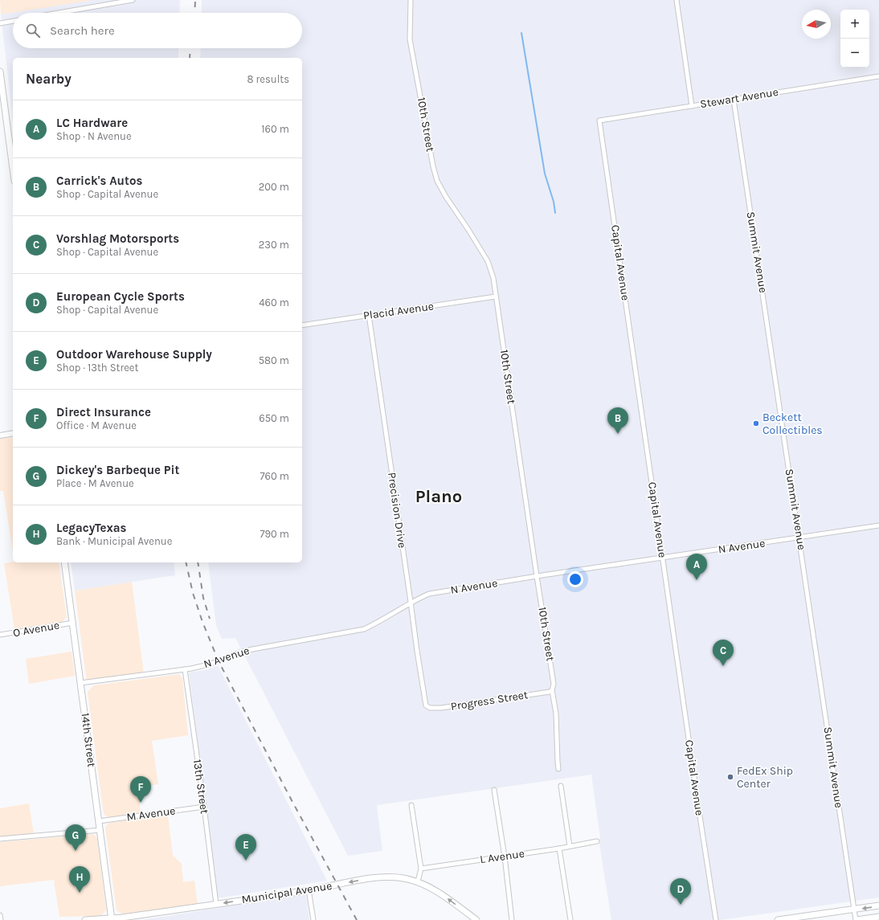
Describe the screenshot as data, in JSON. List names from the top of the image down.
{
  "streets": {
    "main road": ["14th Street", "Municipal Avenue"],
    "street": [
      "Stewart Avenue",
      "10th Street",
      "Summit Avenue",
      "Capital Avenue",
      "Placid Avenue",
      "Precision Drive",
      "N Avenue",
      "O Avenue",
      "Progress Street",
      "13th Street",
      "M Avenue",
      "L Avenue"
    ]
  },
  "crossings": [
    ["Stewart Avenue", "Summit Avenue"],
    ["Stewart Avenue", "Capital Avenue"],
    ["10th Street", "Placid Avenue"],
    ["10th Street", "N Avenue"],
    ["10th Street", "Progress Street"],
    ["Summit Avenue", "N Avenue"],
    ["Capital Avenue", "N Avenue"],
    ["Placid Avenue", "Precision Drive"],
    ["Precision Drive", "N Avenue"],
    ["Precision Drive", "Progress Street"],
    ["N Avenue", "14th Street"],
    ["N Avenue", "13th Street"],
    ["O Avenue", "14th Street"],
    ["14th Street", "M Avenue"],
    ["14th Street", "Municipal Avenue"],
    ["13th Street", "M Avenue"],
    ["13th Street", "Municipal Avenue"]
  ],
  "one_way": ["Municipal Avenue"],
  "districts": ["Plano"],
  "places": ["Beckett Collectibles", "FedEx Ship Center"],
  "north": "left",
  "page": {
    "map_buttons": ["+", "−"],
    "search": "Search here",
    "heading": ["Nearby", "8 results"],
    "list": [
      {
        "mark": "A",
        "name": "LC Hardware",
        "note": "Shop · N Avenue",
        "value": "160 m"
      },
      {
        "mark": "B",
        "name": "Carrick's Autos",
        "note": "Shop · Capital Avenue",
        "value": "200 m"
      },
      {
        "mark": "C",
        "name": "Vorshlag Motorsports",
        "note": "Shop · Capital Avenue",
        "value": "230 m"
      },
      {
        "mark": "D",
        "name": "European Cycle Sports",
        "note": "Shop · Capital Avenue",
        "value": "460 m"
      },
      {
        "mark": "E",
        "name": "Outdoor Warehouse Supply",
        "note": "Shop · 13th Street",
        "value": "580 m"
      },
      {
        "mark": "F",
        "name": "Direct Insurance",
        "note": "Office · M Avenue",
        "value": "650 m"
      },
      {
        "mark": "G",
        "name": "Dickey's Barbeque Pit",
        "note": "Place · M Avenue",
        "value": "760 m"
      },
      {
        "mark": "H",
        "name": "LegacyTexas",
        "note": "Bank · Municipal Avenue",
        "value": "790 m"
      }
    ],
    "pins": [
      "B",
      "A",
      "C",
      "F",
      "G",
      "E",
      "H",
      "D"
    ]
  }
}
